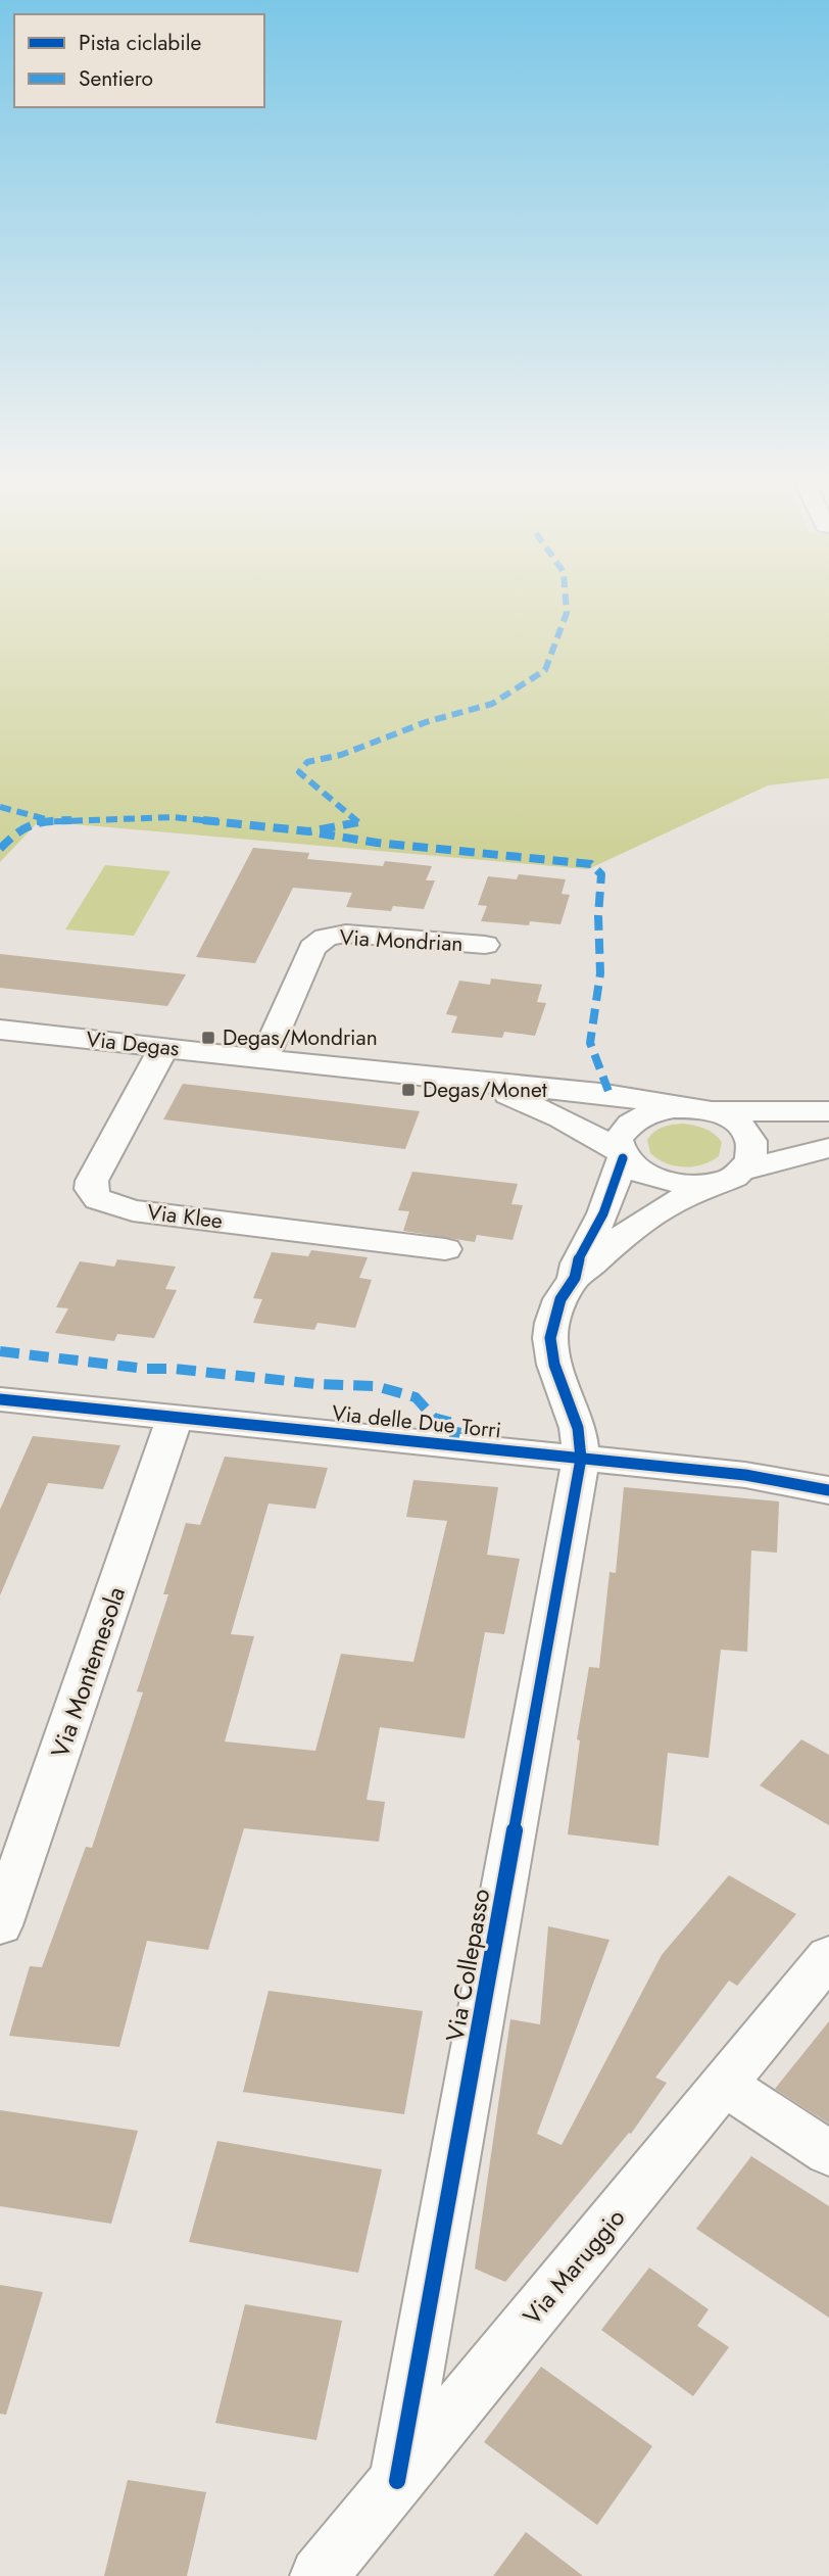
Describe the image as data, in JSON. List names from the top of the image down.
{
  "streets": {
    "street": [
      "Via Mondrian",
      "Via Degas",
      "Via Klee",
      "Via delle Due Torri",
      "Via Montemesola",
      "Via Collepasso",
      "Via Maruggio"
    ]
  },
  "crossings": [
    ["Via Mondrian", "Via Degas"],
    ["Via Degas", "Via Klee"],
    ["Via delle Due Torri", "Via Montemesola"],
    ["Via delle Due Torri", "Via Collepasso"],
    ["Via Collepasso", "Via Maruggio"]
  ],
  "places": {
    "transit": ["Degas/Mondrian", "Degas/Monet"]
  },
  "legend": ["Pista ciclabile", "Sentiero"]
}
